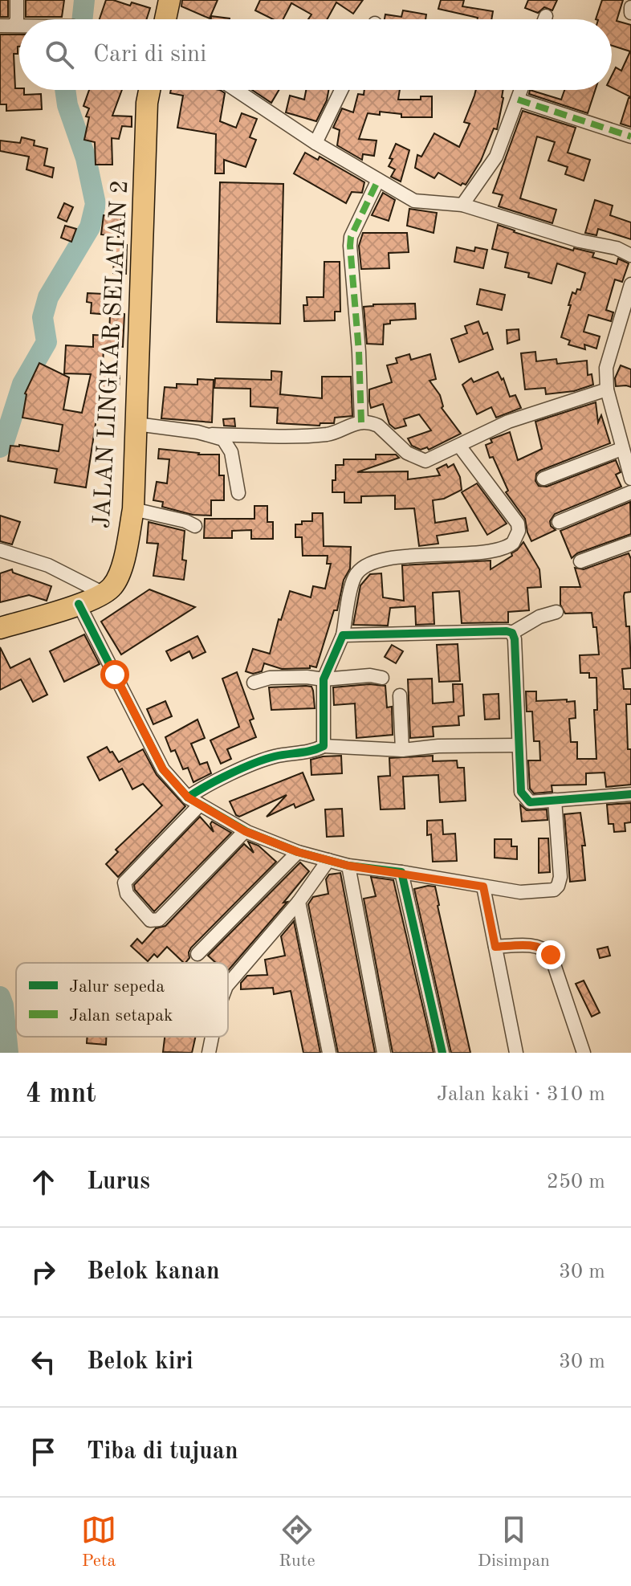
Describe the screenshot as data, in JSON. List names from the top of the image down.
{
  "streets": {
    "highway": ["JALAN LINGKAR SELATAN 2"]
  },
  "legend": ["Jalur sepeda", "Jalan setapak"],
  "page": {
    "search": "Cari di sini",
    "heading": ["4 mnt", "Jalan kaki · 310 m"],
    "list": [
      ["Lurus", "250 m"],
      ["Belok kanan", "30 m"],
      ["Belok kiri", "30 m"],
      "Tiba di tujuan"
    ],
    "nav": ["Peta", "Rute", "Disimpan"]
  }
}
